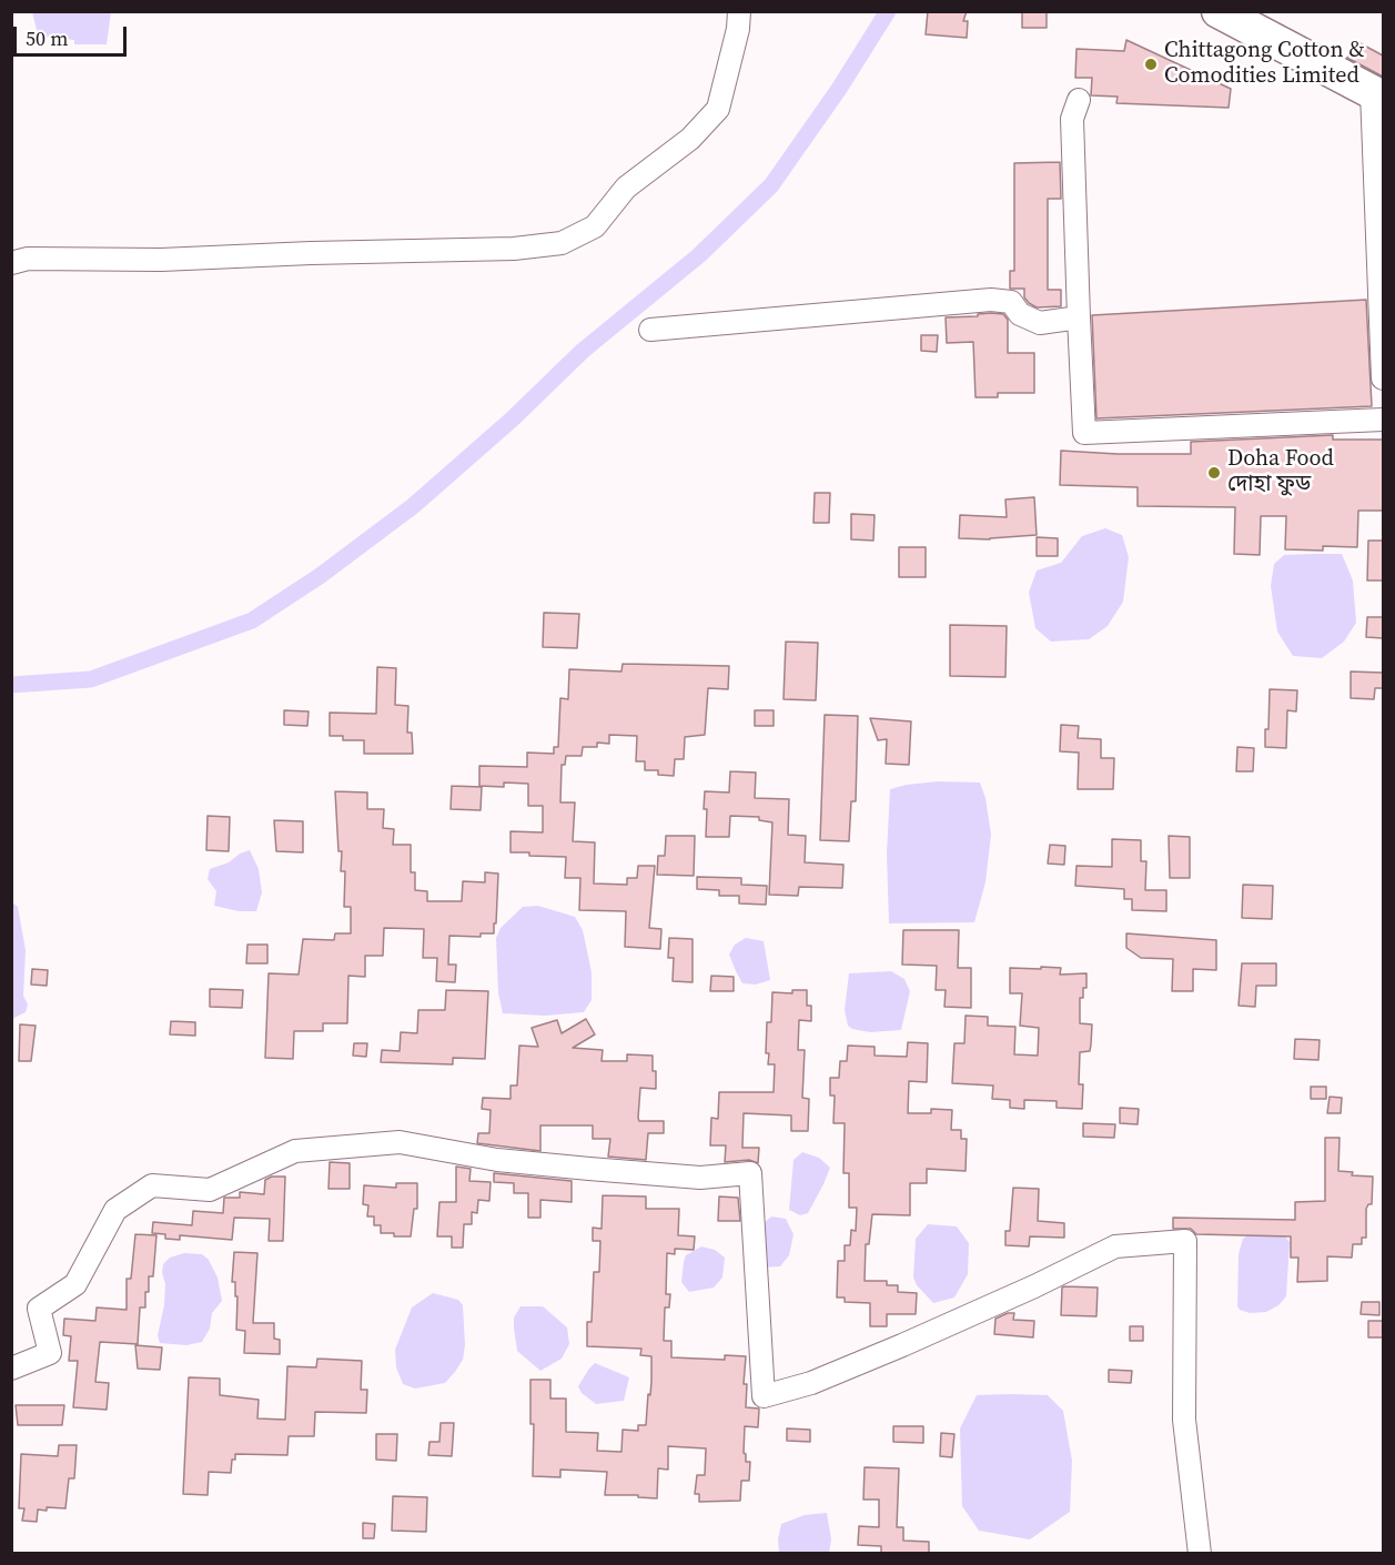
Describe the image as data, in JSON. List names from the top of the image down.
{
  "places": ["Chittagong Cotton & Comodities Limited", "Doha Food দোহা ফুড"],
  "scale_bar": "50 m"
}
